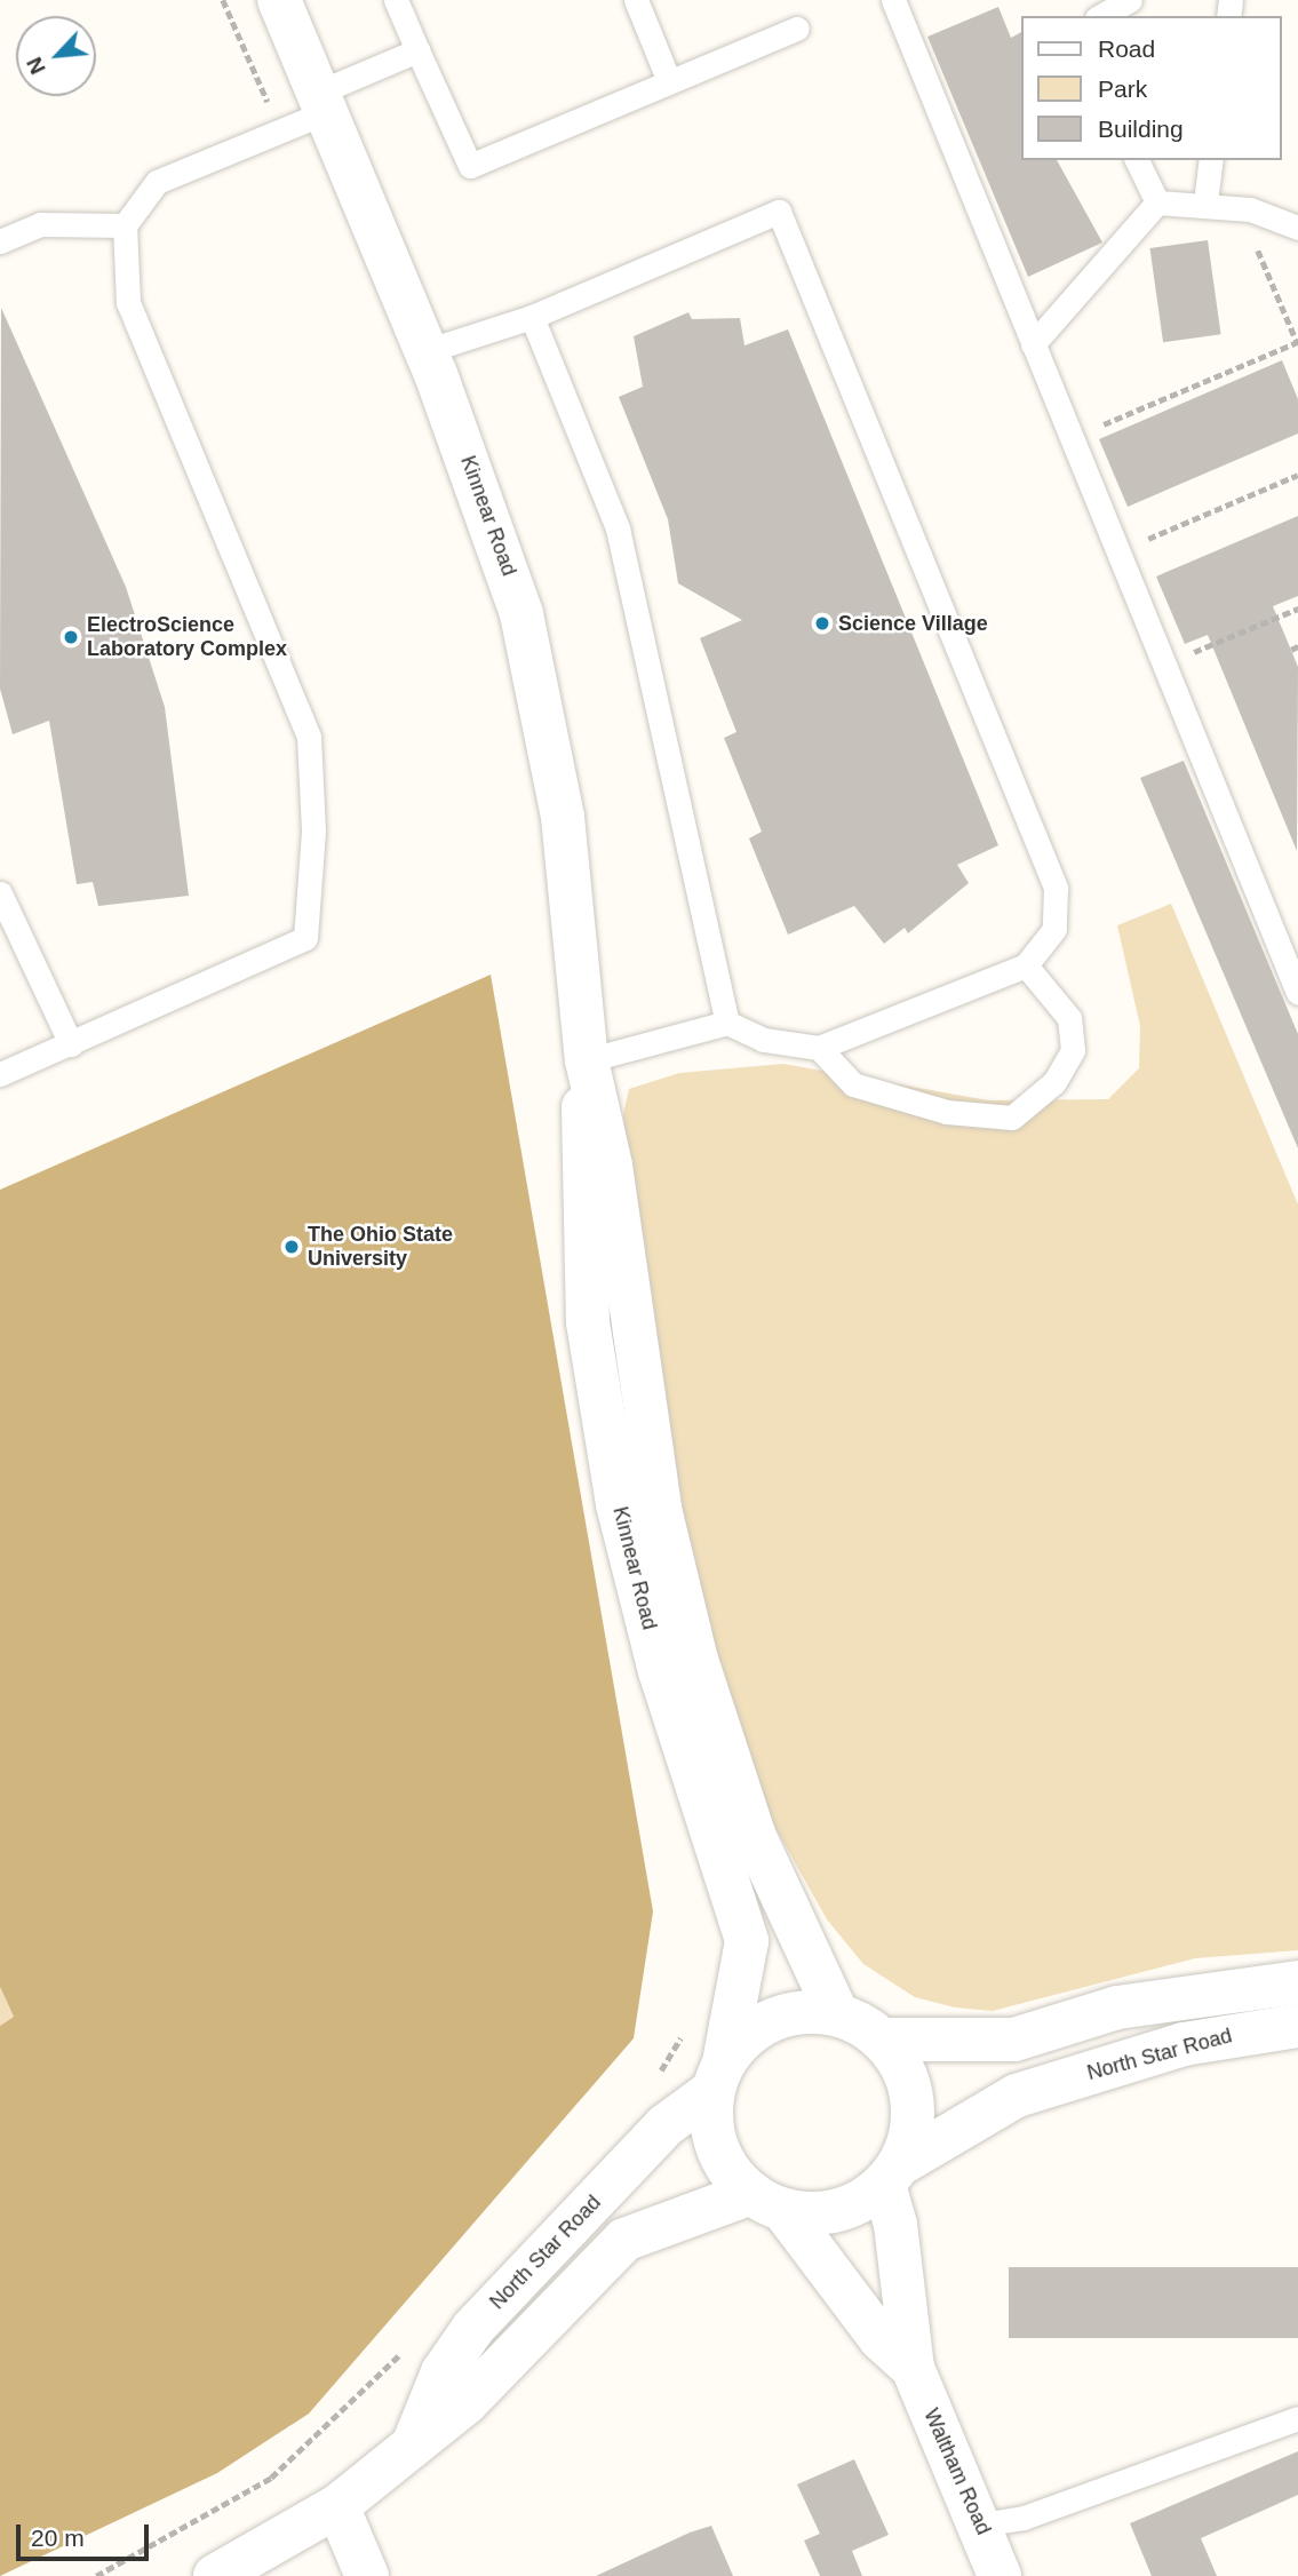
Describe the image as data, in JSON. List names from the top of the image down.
{
  "streets": {
    "street": ["Kinnear Road", "North Star Road", "Waltham Road"]
  },
  "crossings": [
    ["Kinnear Road", "North Star Road"],
    ["Kinnear Road", "Waltham Road"],
    ["North Star Road", "Waltham Road"]
  ],
  "places": ["Science Village", "ElectroScience Laboratory Complex", "The Ohio State University"],
  "legend": ["Road", "Park", "Building"],
  "scale_bar": "20 m",
  "north": "bottom left"
}
